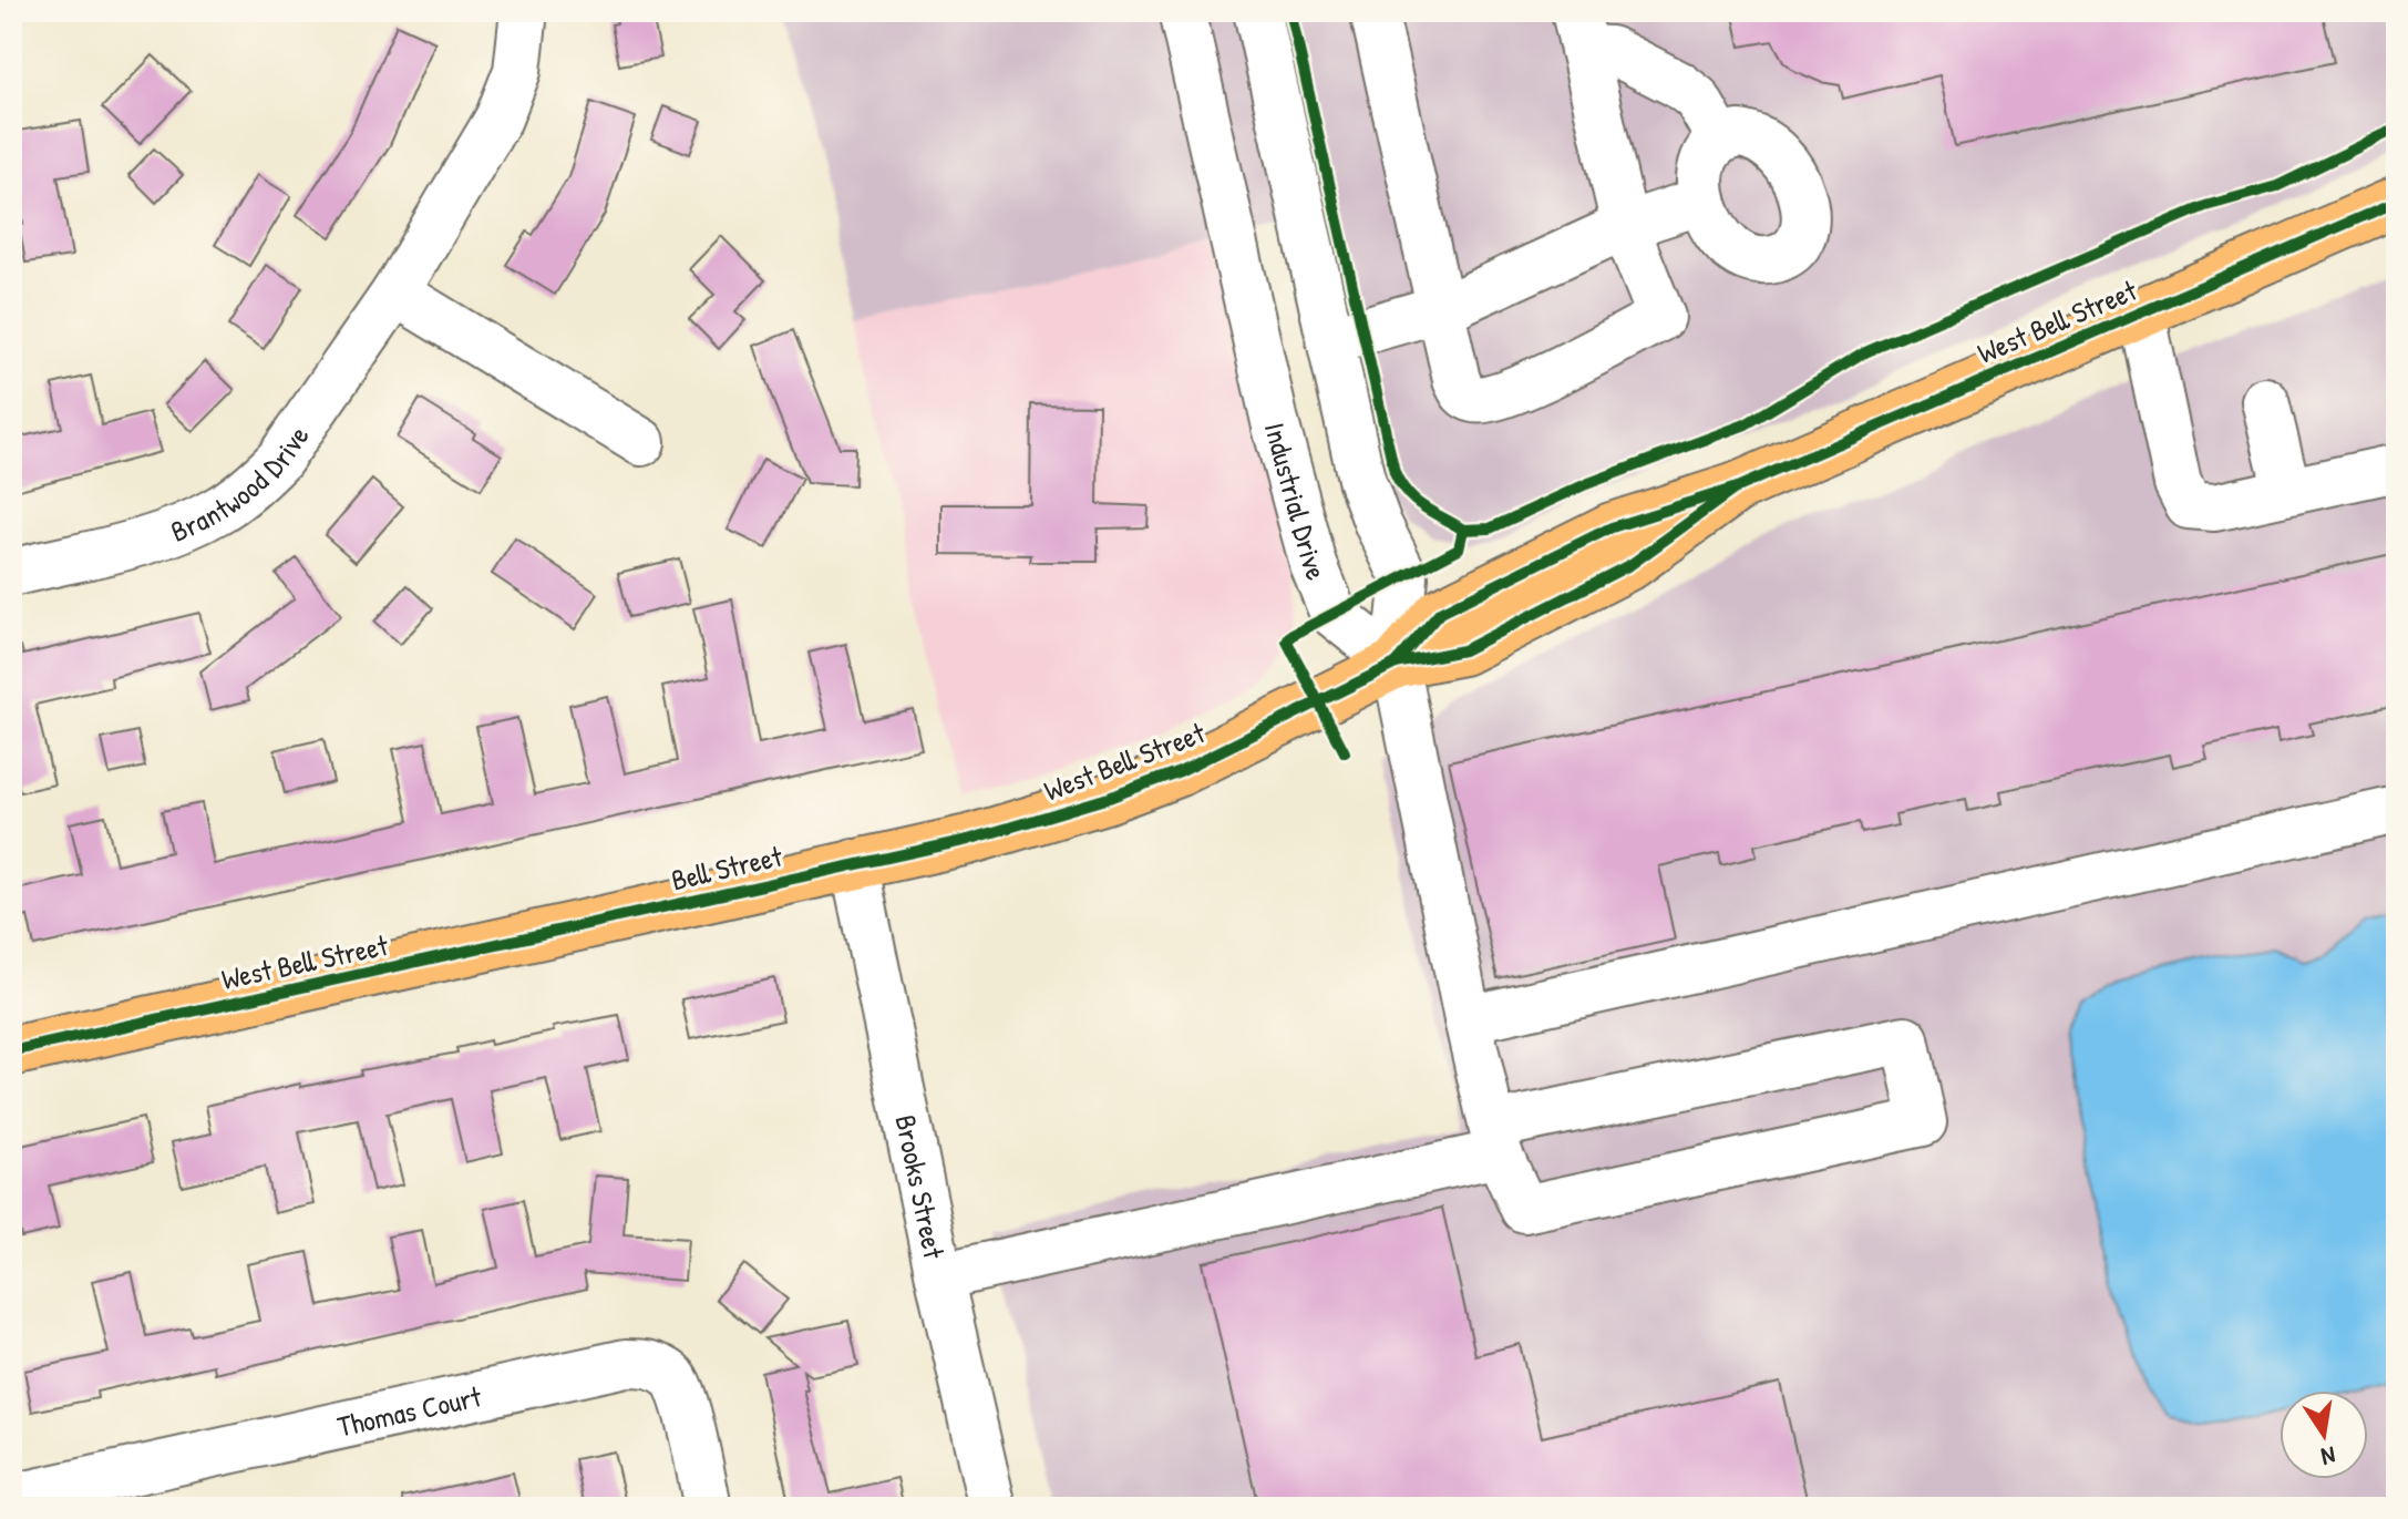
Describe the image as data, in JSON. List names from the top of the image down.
{
  "streets": {
    "main road": ["West Bell Street", "Bell Street"],
    "street": [
      "Brantwood Drive",
      "Industrial Drive",
      "Brooks Street",
      "Thomas Court"
    ]
  },
  "crossings": [
    ["West Bell Street", "Industrial Drive"],
    ["West Bell Street", "Bell Street"],
    ["West Bell Street", "Brooks Street"],
    ["Bell Street", "Brooks Street"]
  ],
  "north": "bottom"
}
